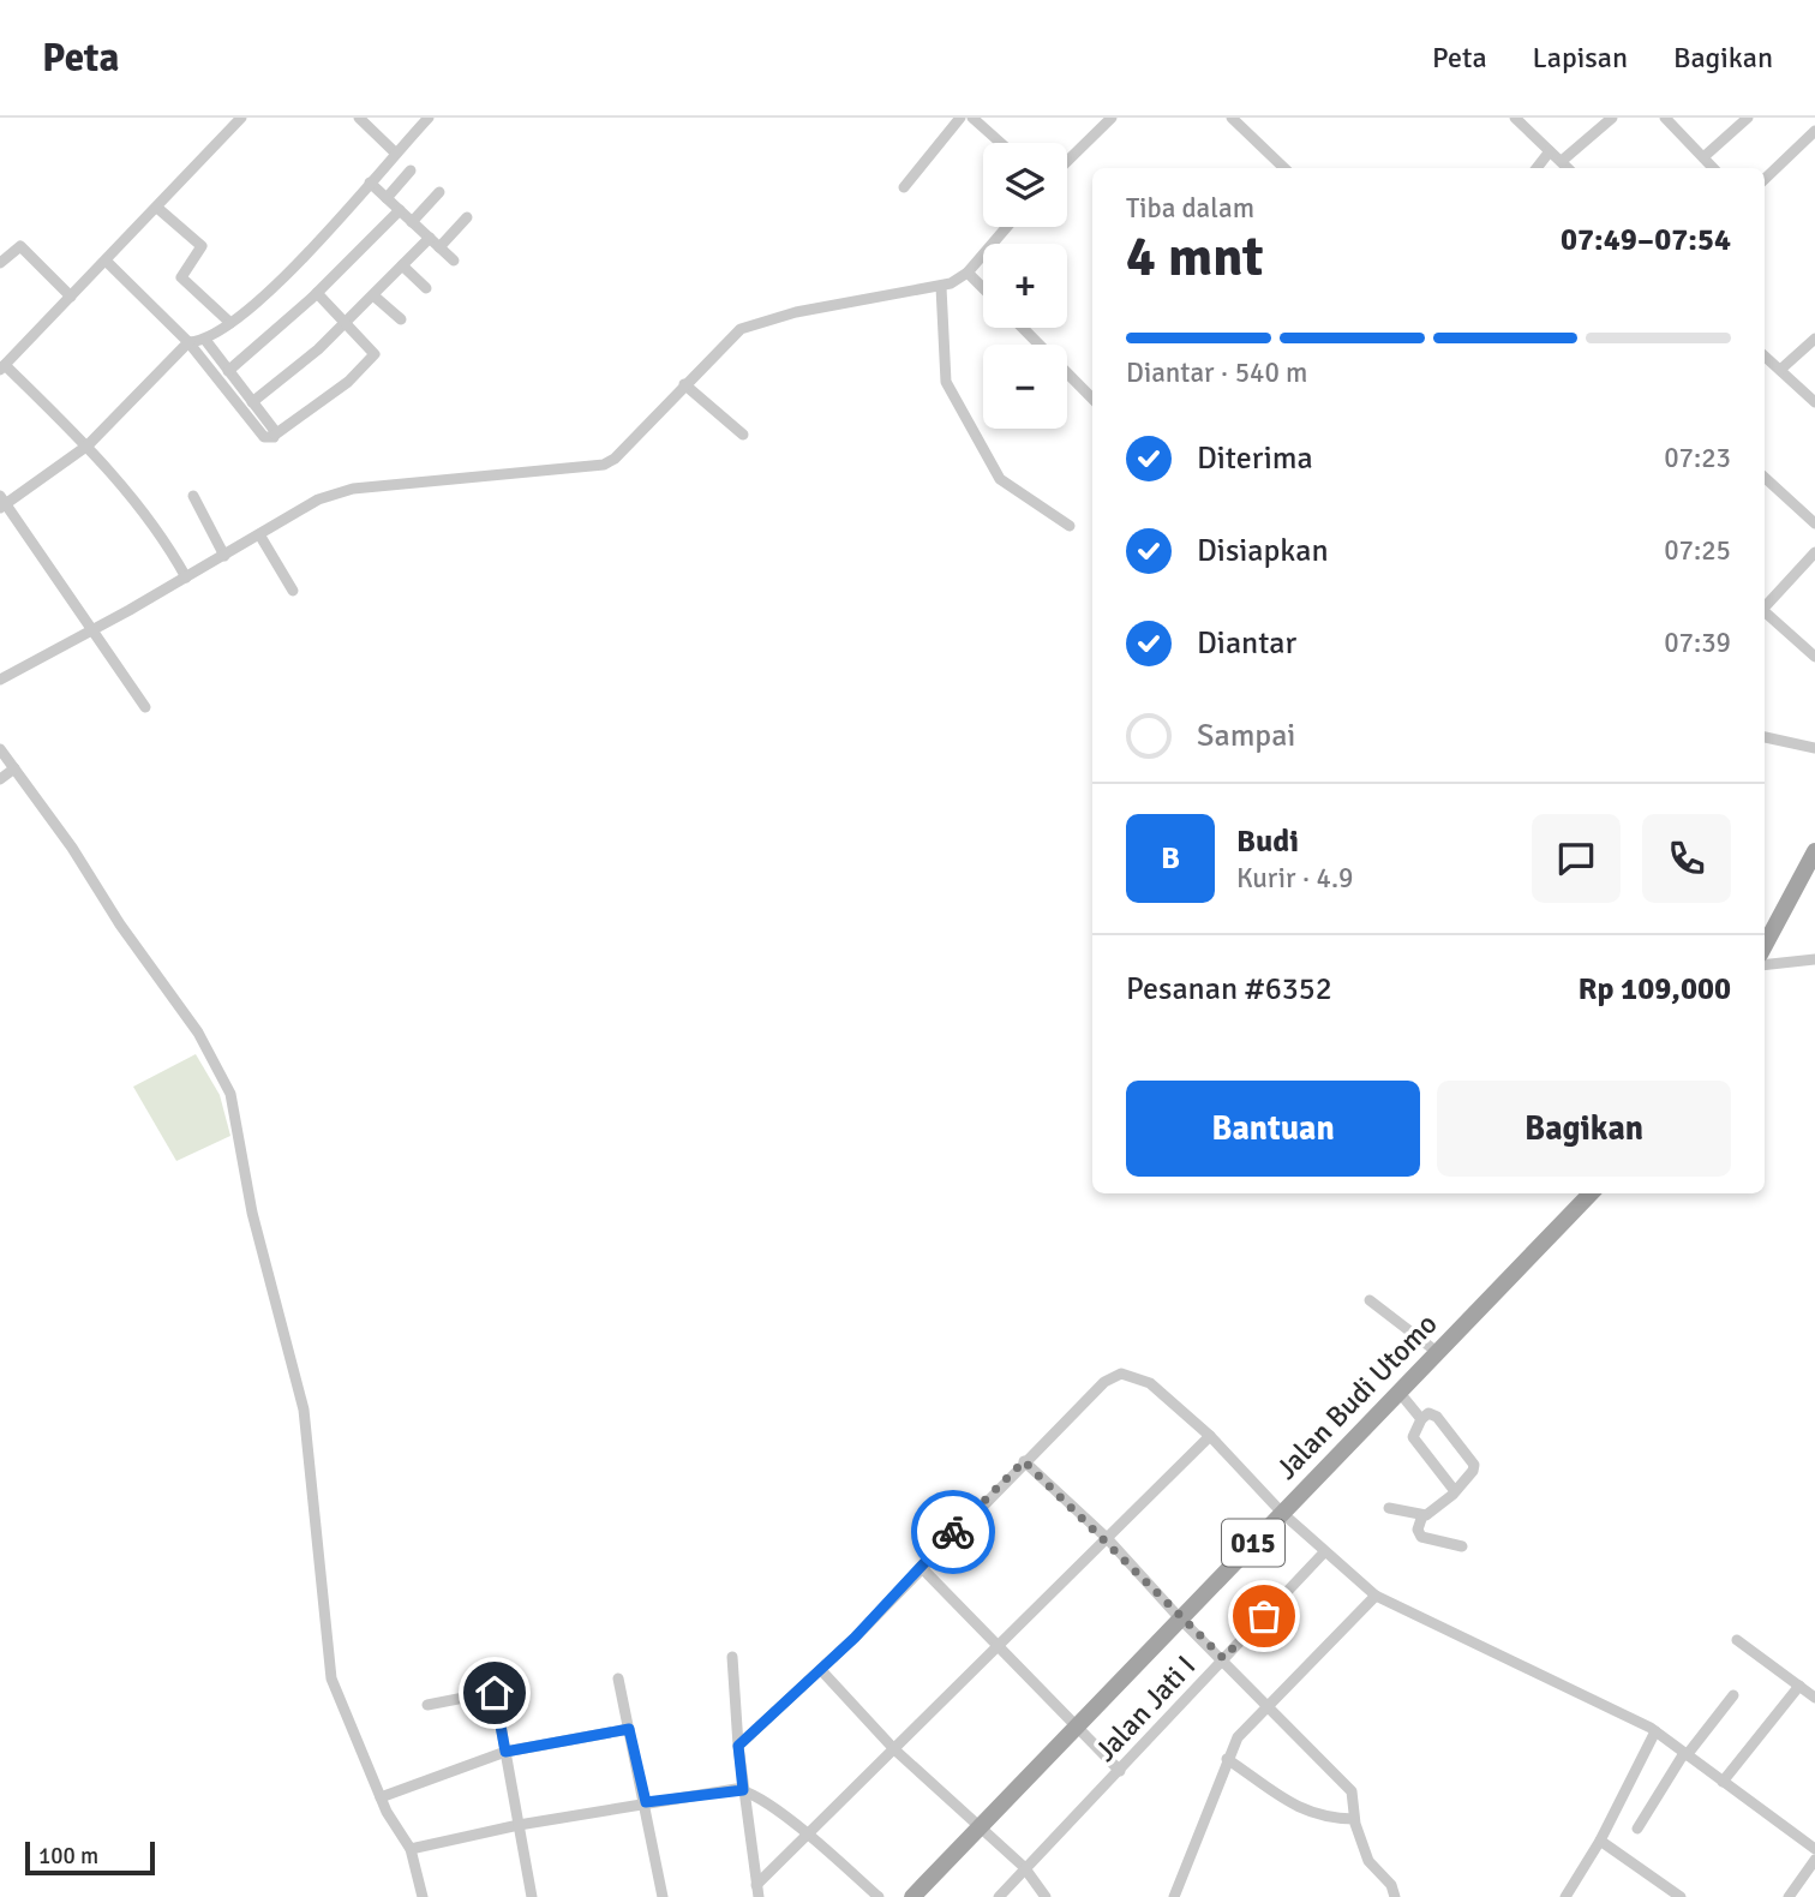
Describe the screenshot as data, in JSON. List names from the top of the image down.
{
  "streets": {
    "main road": ["Jalan Budi Utomo", "015"],
    "street": ["Jalan Jati I"]
  },
  "scale_bar": "100 m",
  "page": {
    "header": "Peta",
    "nav": ["Peta", "Lapisan", "Bagikan"],
    "map_buttons": ["+", "−"],
    "heading": ["4 mnt", "Tiba dalam", "07:49–07:54"],
    "panel": [
      "Budi",
      "Kurir · 4.9",
      "Pesanan #6352",
      "Rp 109,000"
    ],
    "bar": "Diantar · 540 m",
    "list": [
      ["Diterima", "07:23"],
      ["Disiapkan", "07:25"],
      ["Diantar", "07:39"],
      "Sampai"
    ],
    "round": "B",
    "buttons": ["Bantuan", "Bagikan"],
    "scale": "100 m"
  }
}
